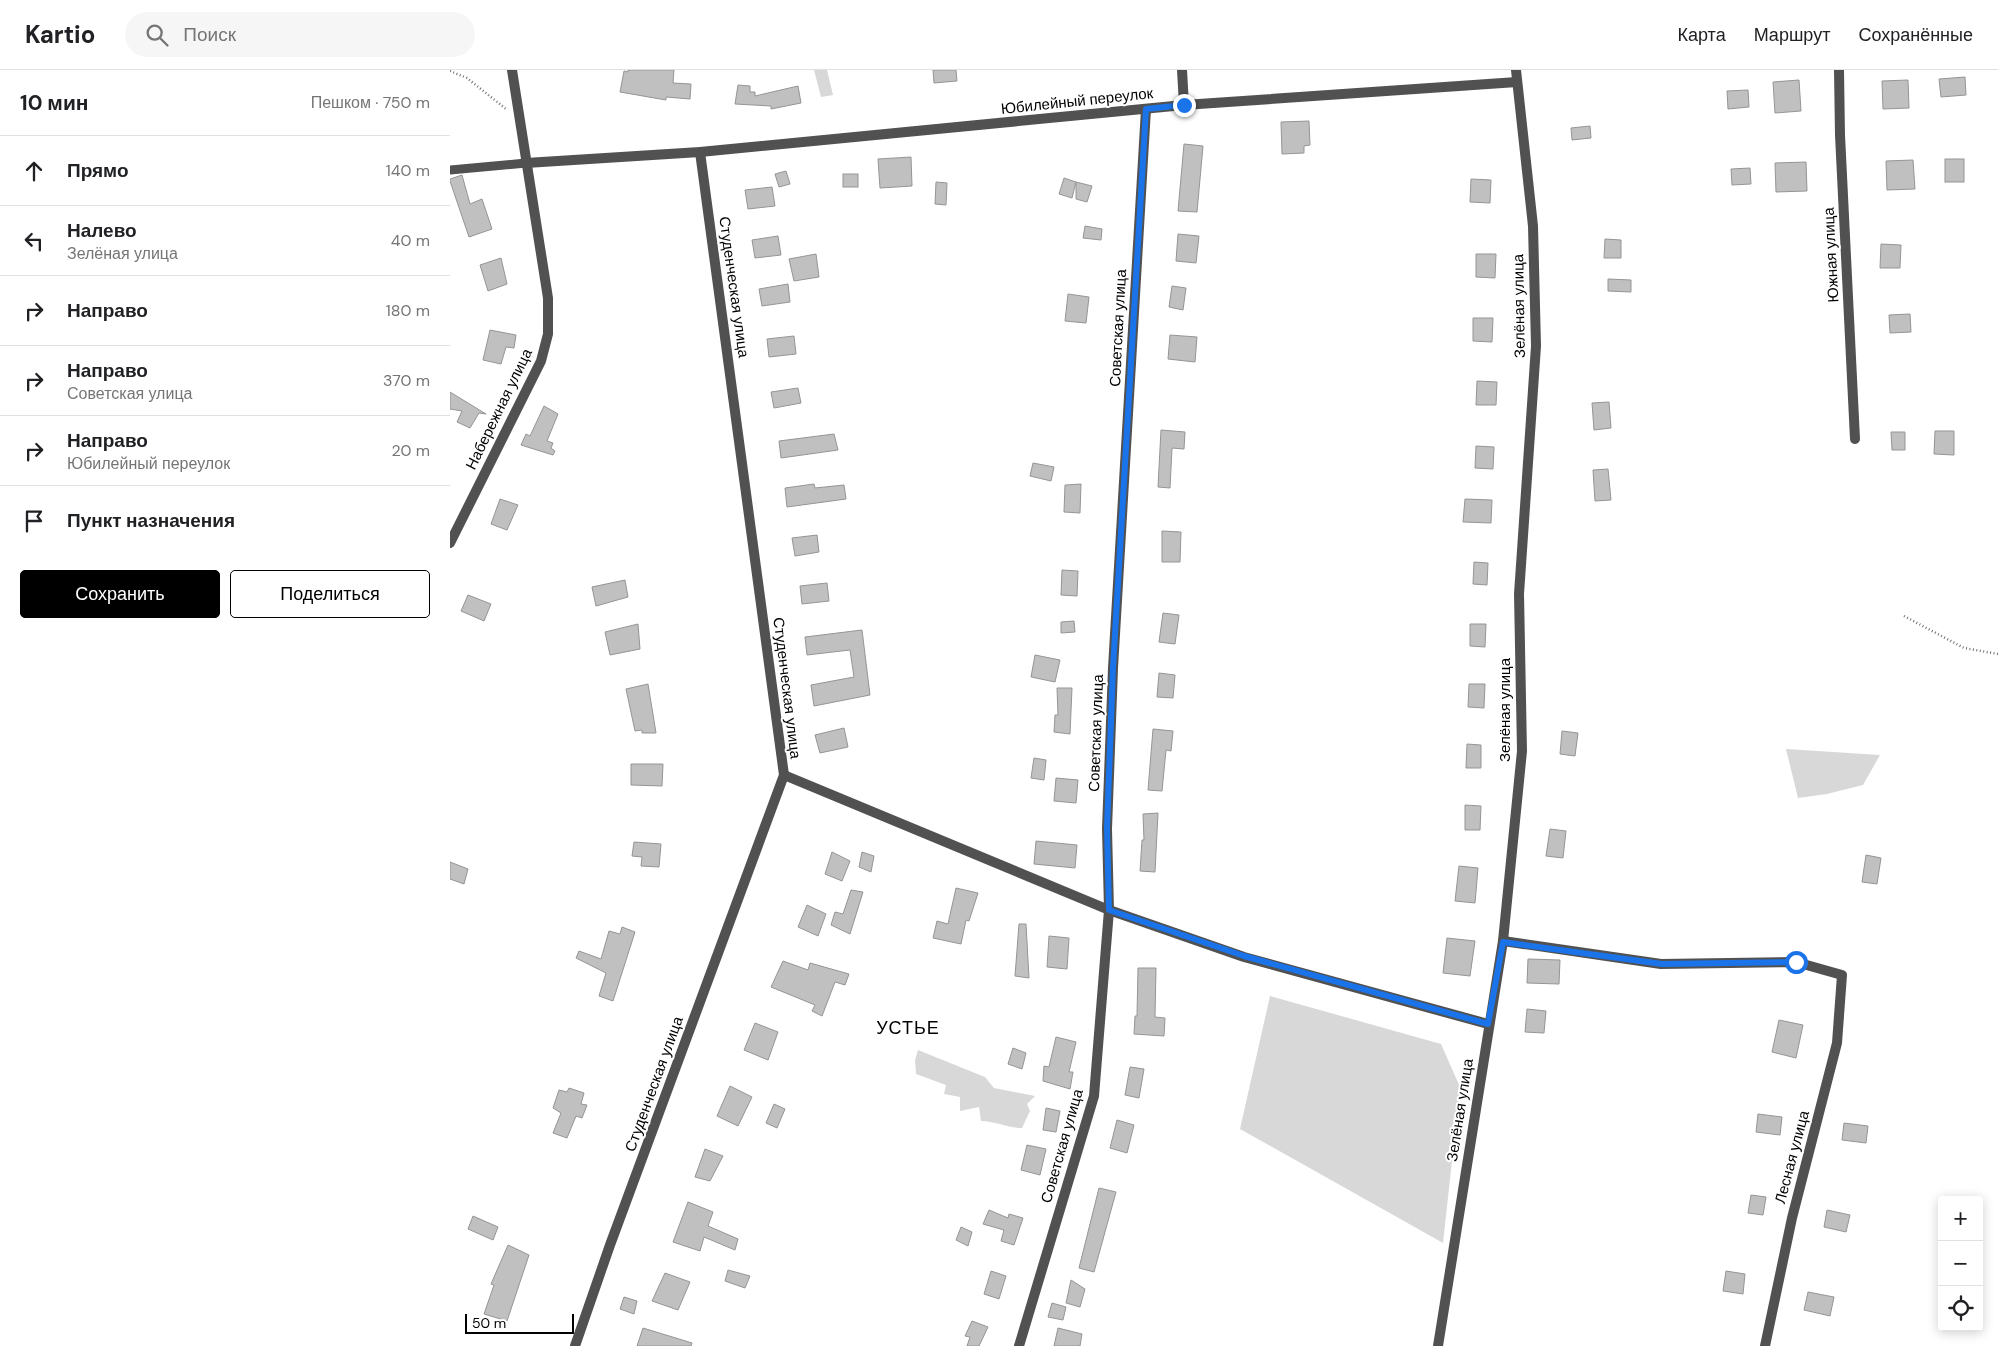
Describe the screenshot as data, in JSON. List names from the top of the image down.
{
  "streets": {
    "street": [
      "Юбилейный переулок",
      "Южная улица",
      "Студенческая улица",
      "Зелёная улица",
      "Советская улица",
      "Набережная улица",
      "Лесная улица"
    ]
  },
  "crossings": [
    ["Юбилейный переулок", "Студенческая улица"],
    ["Юбилейный переулок", "Зелёная улица"],
    ["Юбилейный переулок", "Советская улица"],
    ["Юбилейный переулок", "Набережная улица"],
    ["Зелёная улица", "Лесная улица"]
  ],
  "districts": ["УСТЬЕ"],
  "scale_bar": "50 m",
  "page": {
    "header": "Kartio",
    "search": "Поиск",
    "nav": ["Карта", "Маршрут", "Сохранённые"],
    "heading": ["10 мин", "Пешком · 750 m"],
    "list": [
      ["Прямо", "140 m"],
      ["Налево", "Зелёная улица", "40 m"],
      ["Направо", "180 m"],
      ["Направо", "Советская улица", "370 m"],
      ["Направо", "Юбилейный переулок", "20 m"],
      "Пункт назначения"
    ],
    "buttons": ["Сохранить", "Поделиться"],
    "map_buttons": ["+", "−"],
    "scale": "50 m"
  }
}
